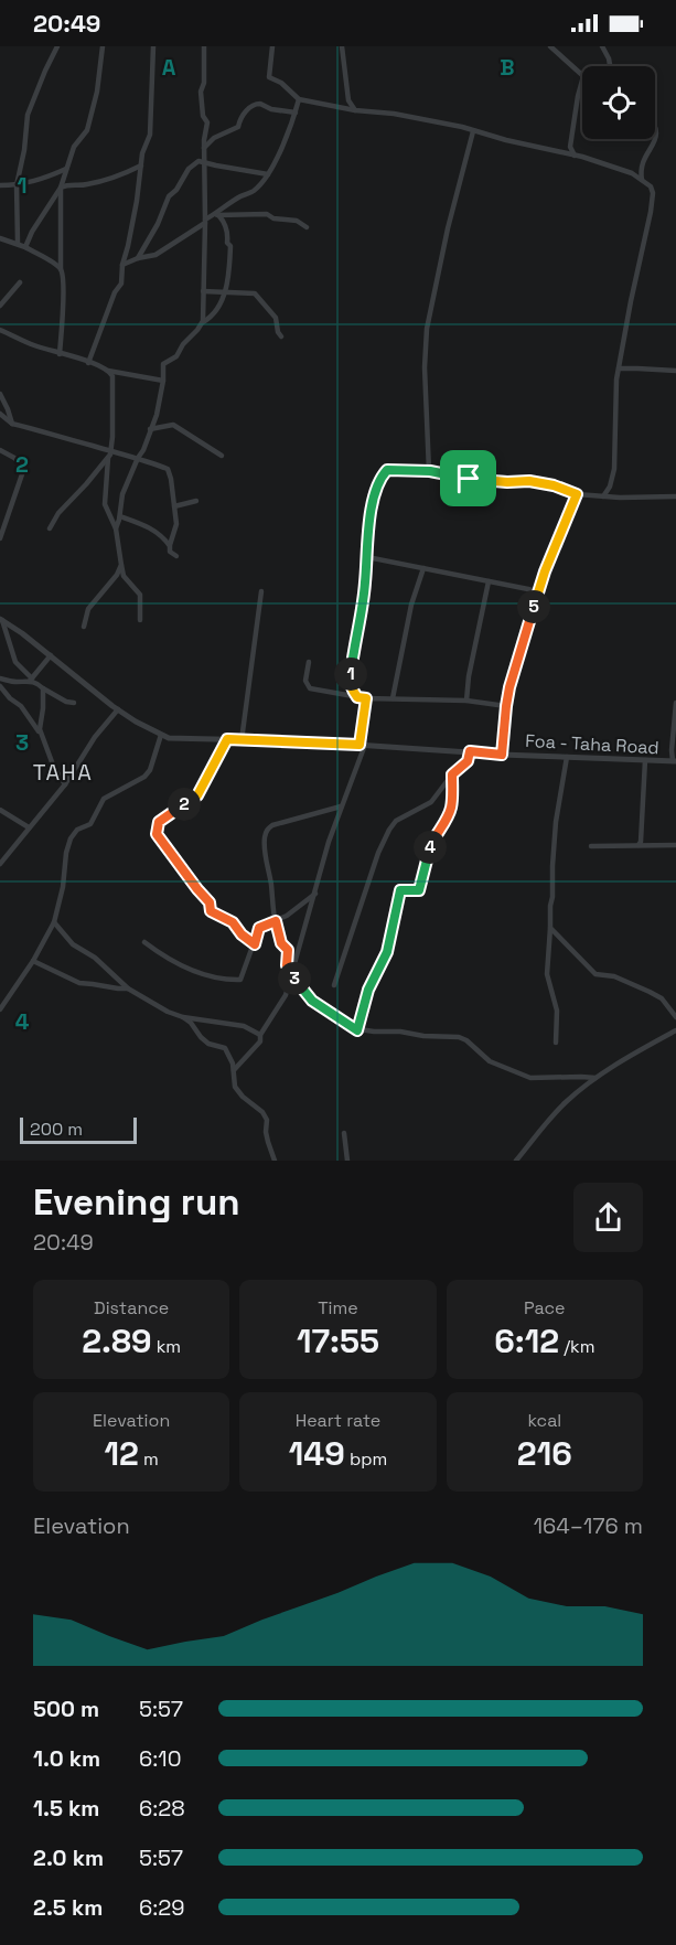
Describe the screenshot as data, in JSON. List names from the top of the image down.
{
  "streets": {
    "street": ["Foa - Taha Road"]
  },
  "districts": ["TAHA"],
  "scale_bar": "200 m",
  "page": {
    "status": "20:49",
    "pins": [
      "5",
      "1",
      "2",
      "4",
      "3"
    ],
    "scale": "200 m",
    "heading": ["Evening run", "20:49"],
    "stats": [
      ["Distance", "2.89 km"],
      ["Time", "17:55"],
      ["Pace", "6:12 /km"],
      ["Elevation", "12 m"],
      ["Heart rate", "149 bpm"],
      ["kcal", "216"]
    ],
    "chart": ["Elevation", "164–176 m"],
    "list": [
      {
        "name": "500 m",
        "note": "5:57"
      },
      {
        "name": "1.0 km",
        "note": "6:10"
      },
      {
        "name": "1.5 km",
        "note": "6:28"
      },
      {
        "name": "2.0 km",
        "note": "5:57"
      },
      {
        "name": "2.5 km",
        "note": "6:29"
      }
    ]
  },
  "grid": {
    "columns": ["A", "B"],
    "rows": [
      "1",
      "2",
      "3",
      "4"
    ]
  }
}
